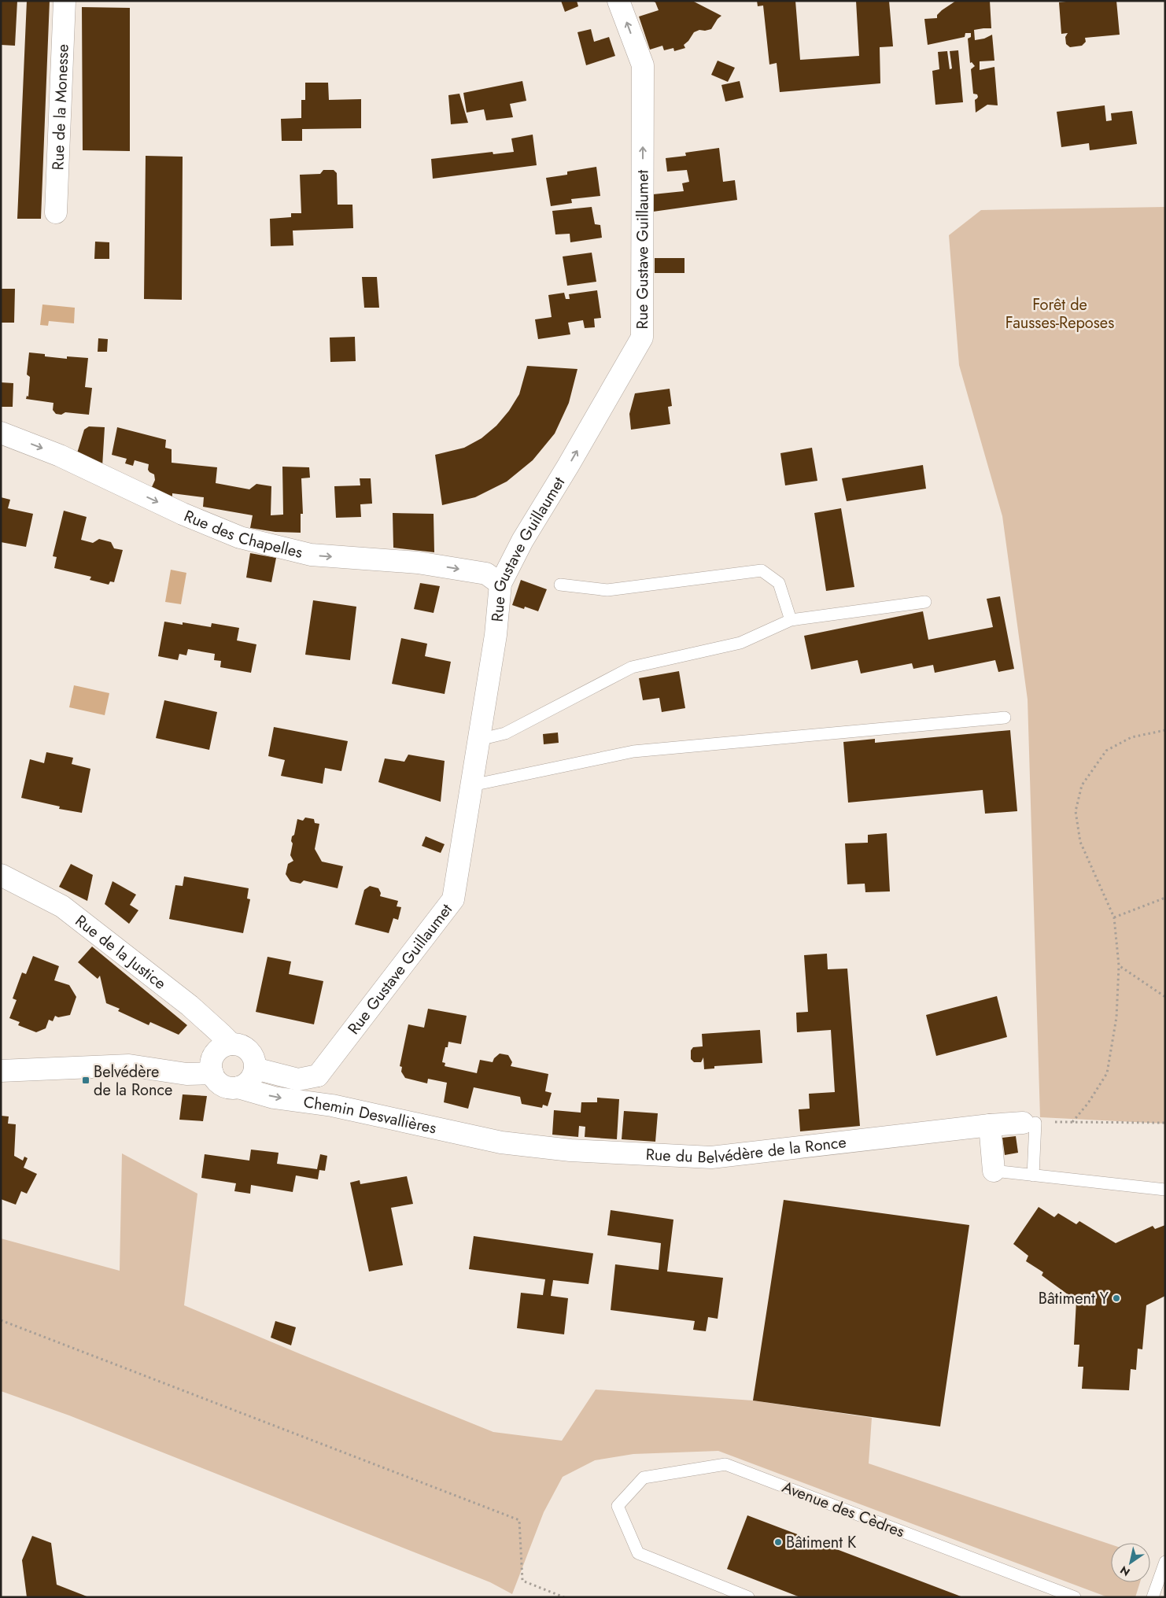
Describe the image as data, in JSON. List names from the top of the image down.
{
  "streets": {
    "street": [
      "Rue de la Monesse",
      "Rue Gustave Guillaumet",
      "Rue des Chapelles",
      "Rue de la Justice",
      "Chemin Desvallières",
      "Rue du Belvédère de la Ronce"
    ],
    "lane": ["Avenue des Cèdres"]
  },
  "crossings": [
    ["Rue Gustave Guillaumet", "Rue des Chapelles"],
    ["Rue de la Justice", "Chemin Desvallières"],
    ["Chemin Desvallières", "Rue du Belvédère de la Ronce"]
  ],
  "one_way": ["Rue Gustave Guillaumet", "Rue des Chapelles"],
  "parks": ["Forêt de Fausses-Reposes"],
  "places": {
    "transit": ["Belvédère de la Ronce"],
    "other": ["Bâtiment Y", "Bâtiment K"]
  },
  "north": "bottom left"
}
